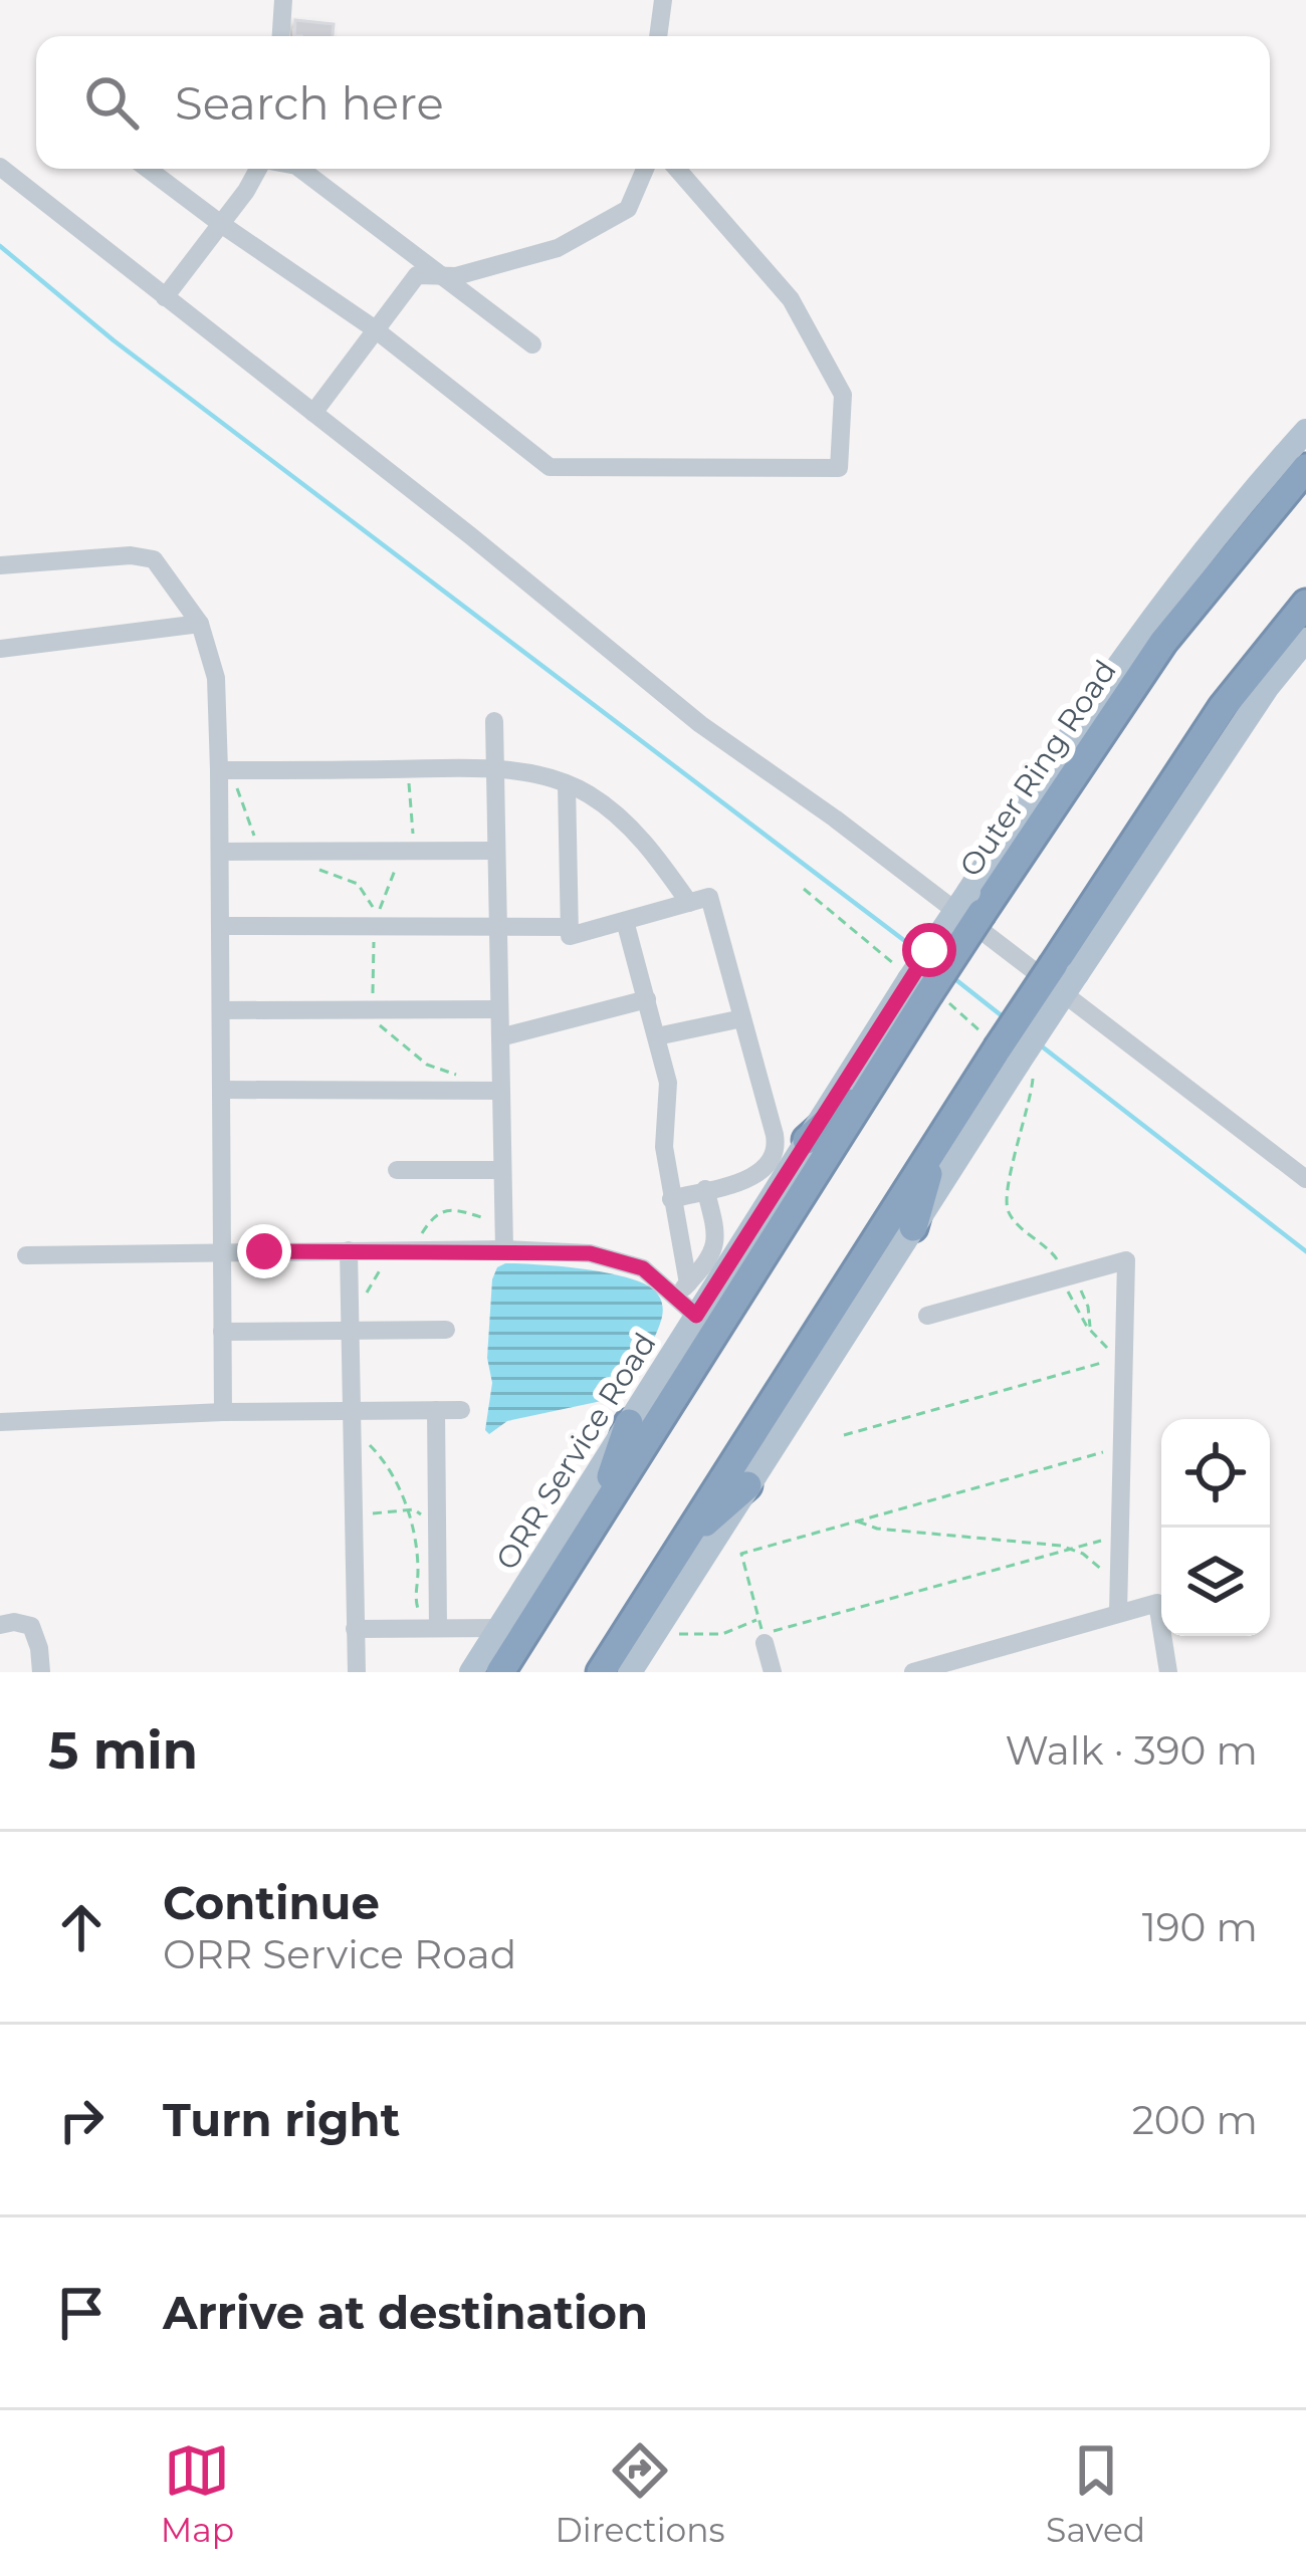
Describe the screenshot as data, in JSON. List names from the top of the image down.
{
  "streets": {
    "highway": ["Outer Ring Road"],
    "main road": ["ORR Service Road"]
  },
  "crossings": [
    ["Outer Ring Road", "ORR Service Road"]
  ],
  "page": {
    "search": "Search here",
    "heading": ["5 min", "Walk · 390 m"],
    "list": [
      ["Continue", "ORR Service Road", "190 m"],
      ["Turn right", "200 m"],
      "Arrive at destination"
    ],
    "nav": ["Map", "Directions", "Saved"]
  }
}
